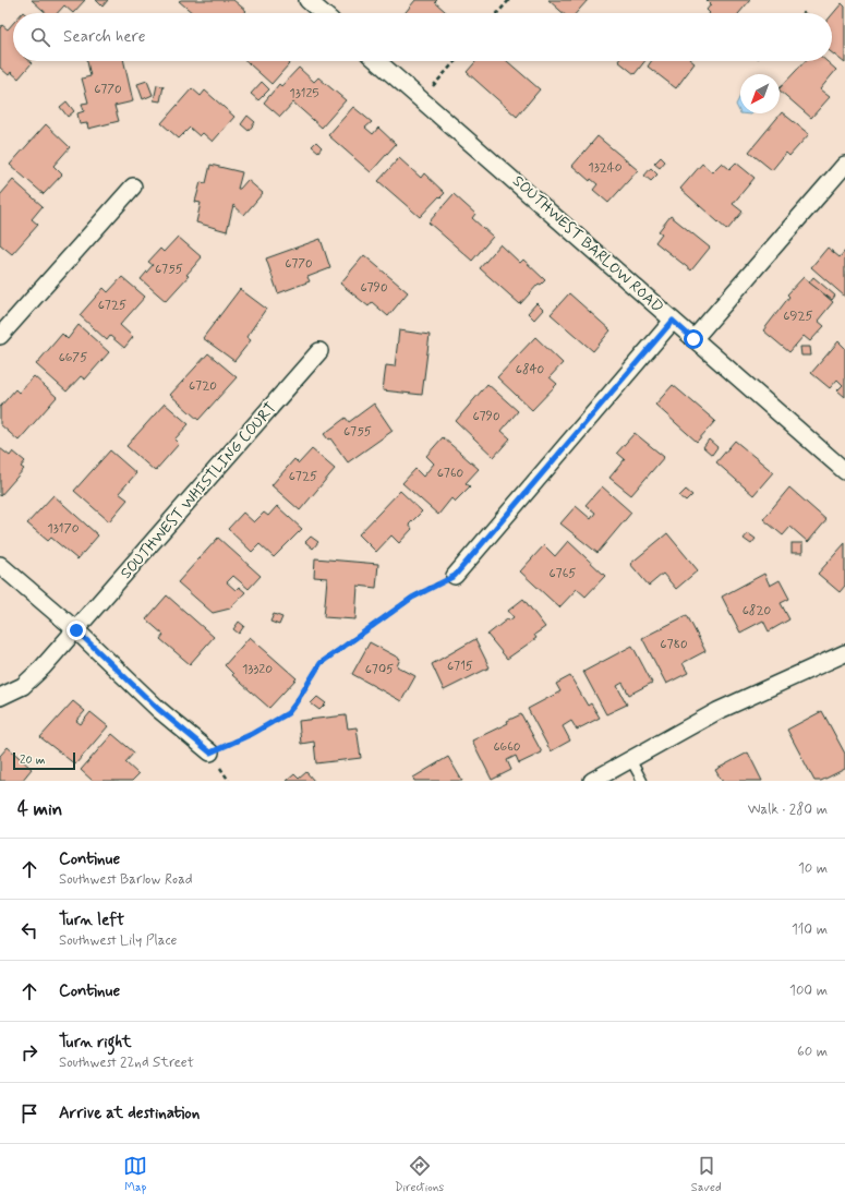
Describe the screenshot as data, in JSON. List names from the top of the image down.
{
  "streets": {
    "street": ["SOUTHWEST BARLOW ROAD", "SOUTHWEST WHISTLING COURT"]
  },
  "house_numbers": [
    "6770",
    "13125",
    "13240",
    "6770",
    "6755",
    "6790",
    "6725",
    "6925",
    "6675",
    "6840",
    "6720",
    "6790",
    "6755",
    "6760",
    "6725",
    "13170",
    "6765",
    "6820",
    "6780",
    "6715",
    "13320",
    "6705",
    "6660"
  ],
  "scale_bar": "20 m",
  "north": "bottom left",
  "page": {
    "search": "Search here",
    "scale": "20 m",
    "heading": ["4 min", "Walk · 280 m"],
    "list": [
      ["Continue", "Southwest Barlow Road", "10 m"],
      ["Turn left", "Southwest Lily Place", "110 m"],
      ["Continue", "100 m"],
      ["Turn right", "Southwest 22nd Street", "60 m"],
      "Arrive at destination"
    ],
    "nav": ["Map", "Directions", "Saved"]
  }
}
